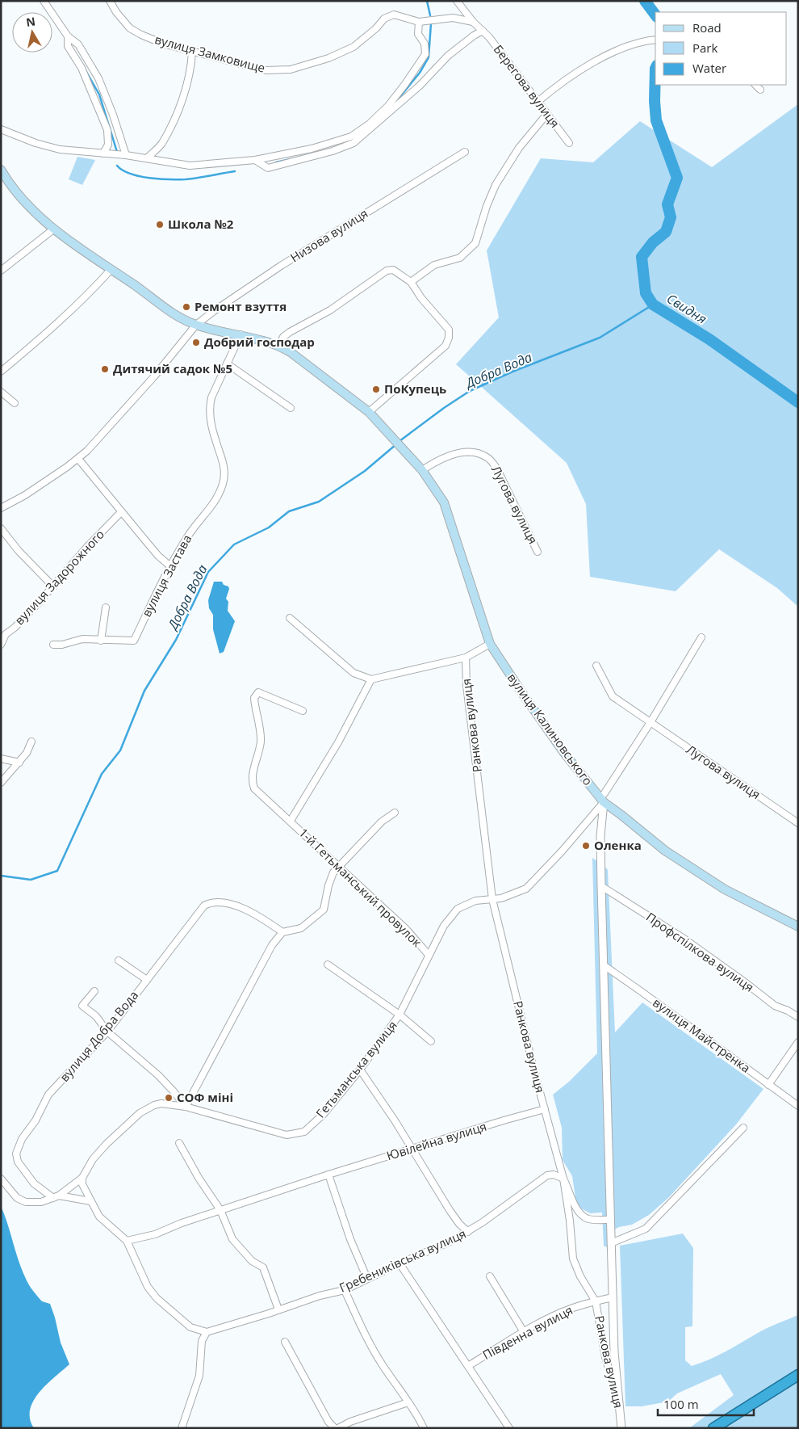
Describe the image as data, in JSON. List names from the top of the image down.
{
  "streets": {
    "main road": ["вулиця Калиновського"],
    "street": [
      "вулиця Замковище",
      "Берегова вулиця",
      "Низова вулиця",
      "Лугова вулиця",
      "вулиця Застава",
      "вулиця Задорожного",
      "Ранкова вулиця",
      "1-й Гетьманський провулок",
      "Профспілкова вулиця",
      "вулиця Майстренка",
      "вулиця Добра Вода",
      "Гетьманська вулиця",
      "Ювілейна вулиця",
      "Гребениківська вулиця",
      "Південна вулиця"
    ]
  },
  "crossings": [
    ["Низова вулиця", "вулиця Калиновського"],
    ["Лугова вулиця", "вулиця Калиновського"],
    ["Лугова вулиця", "Гетьманська вулиця"],
    ["вулиця Застава", "вулиця Калиновського"],
    ["Ранкова вулиця", "Гетьманська вулиця"],
    ["Ранкова вулиця", "Ювілейна вулиця"],
    ["Ранкова вулиця", "Гребениківська вулиця"],
    ["Ранкова вулиця", "Південна вулиця"],
    ["вулиця Калиновського", "Гетьманська вулиця"],
    ["1-й Гетьманський провулок", "Гетьманська вулиця"],
    ["Гребениківська вулиця", "Південна вулиця"]
  ],
  "water": ["Свидня", "Добра Вода"],
  "places": [
    "Школа №2",
    "Ремонт взуття",
    "Добрий господар",
    "Дитячий садок №5",
    "ПоКупець",
    "Оленка",
    "СОФ міні"
  ],
  "legend": ["Road", "Park", "Water"],
  "scale_bar": "100 m",
  "north": "top"
}
